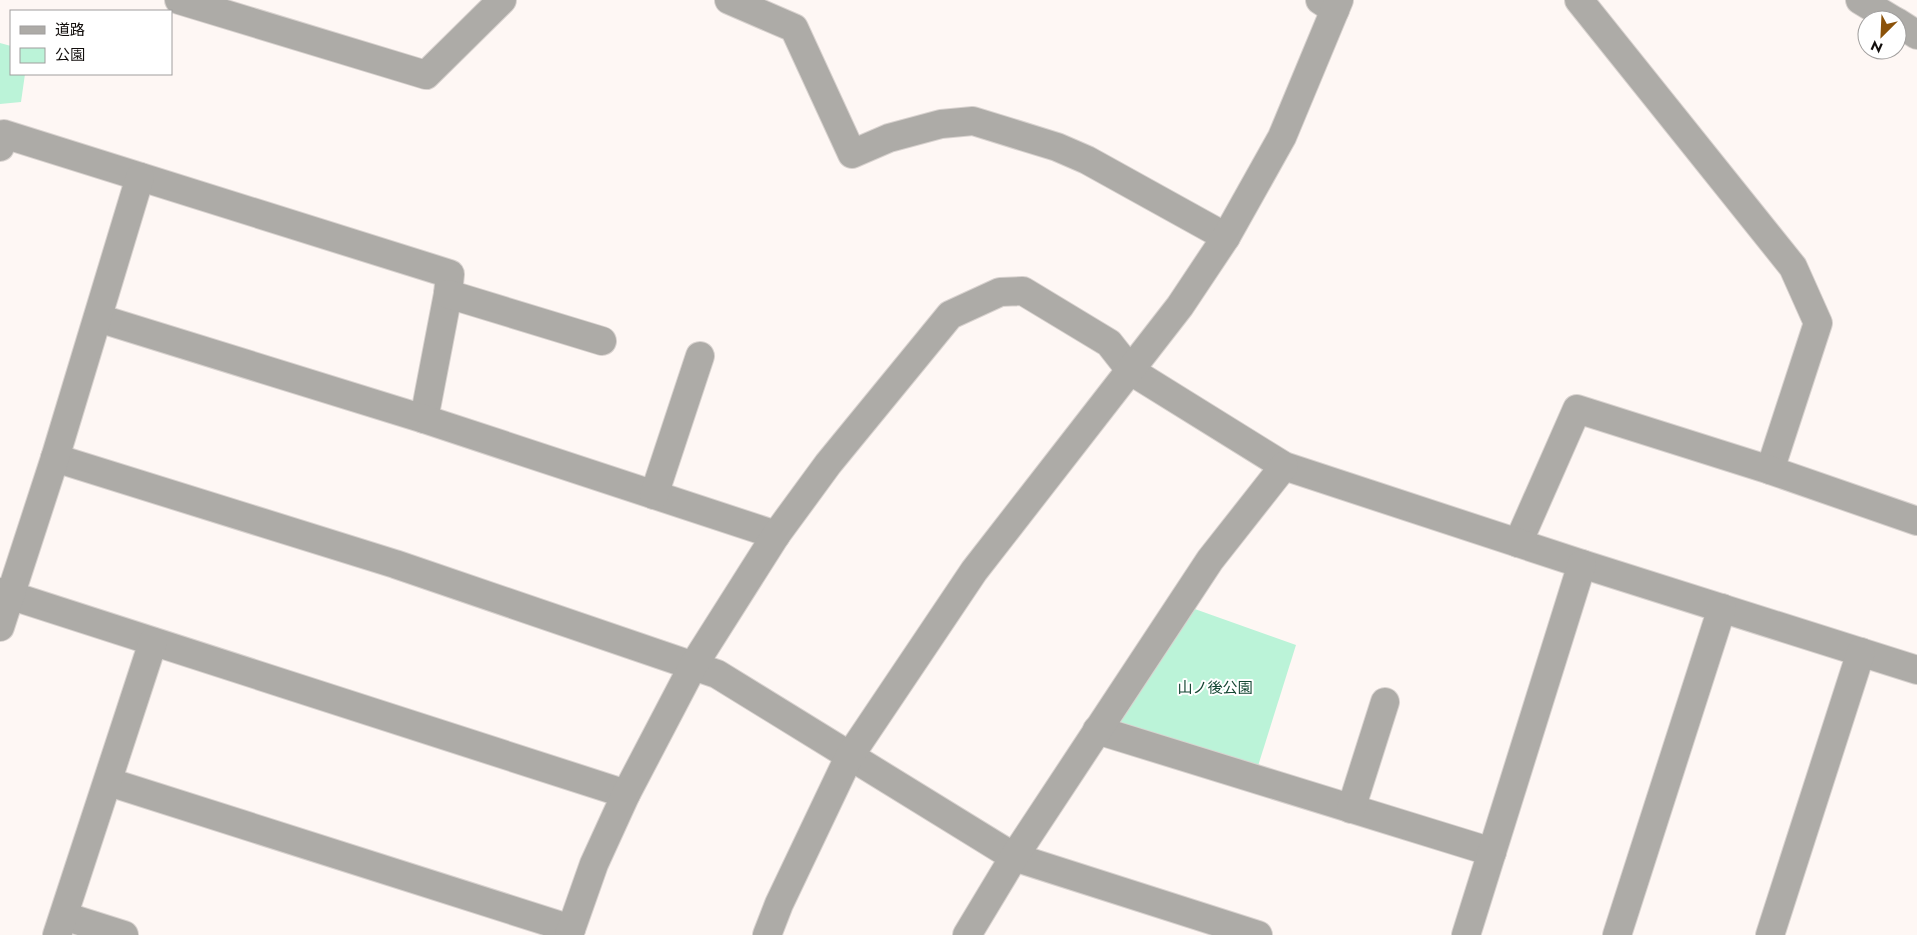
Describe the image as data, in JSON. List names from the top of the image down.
{
  "parks": ["山ノ後公園"],
  "legend": ["道路", "公園"],
  "north": "bottom left"
}
